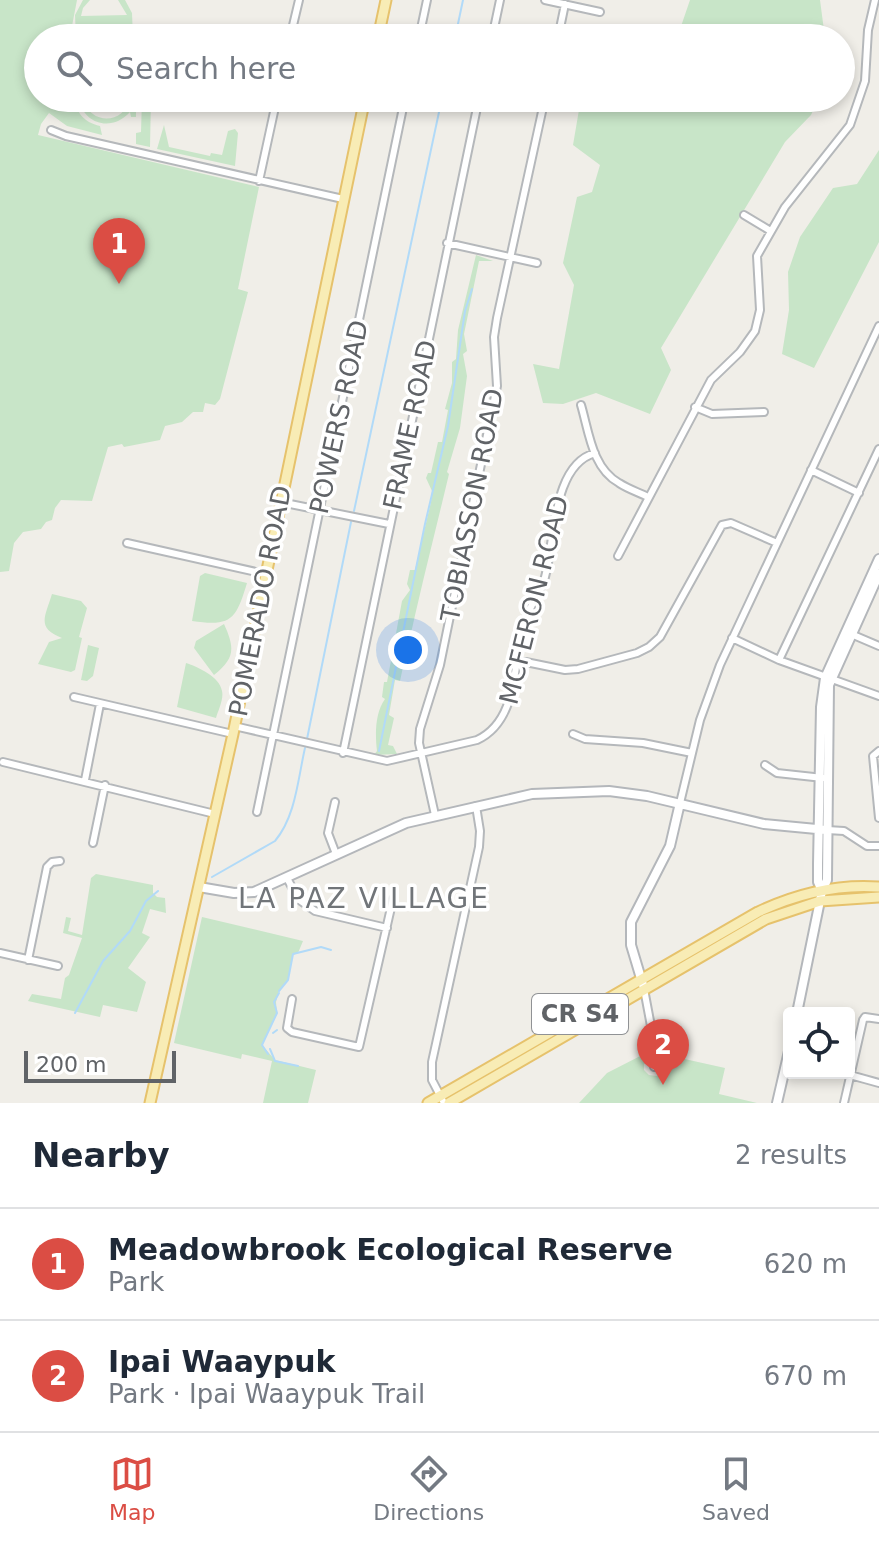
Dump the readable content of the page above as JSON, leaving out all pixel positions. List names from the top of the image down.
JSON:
{
  "streets": {
    "main road": ["POMERADO ROAD", "CR S4"],
    "street": [
      "POWERS ROAD",
      "FRAME ROAD",
      "TOBIASSON ROAD",
      "MCFERON ROAD"
    ]
  },
  "crossings": [
    ["POWERS ROAD", "MCFERON ROAD"],
    ["FRAME ROAD", "MCFERON ROAD"],
    ["TOBIASSON ROAD", "MCFERON ROAD"],
    ["MCFERON ROAD", "POMERADO ROAD"]
  ],
  "districts": ["LA PAZ VILLAGE"],
  "scale_bar": "200 m",
  "page": {
    "search": "Search here",
    "pins": ["1", "2"],
    "scale": "200 m",
    "heading": ["Nearby", "2 results"],
    "list": [
      {
        "mark": "1",
        "name": "Meadowbrook Ecological Reserve",
        "note": "Park",
        "value": "620 m"
      },
      {
        "mark": "2",
        "name": "Ipai Waaypuk",
        "note": "Park · Ipai Waaypuk Trail",
        "value": "670 m"
      }
    ],
    "nav": ["Map", "Directions", "Saved"]
  }
}
